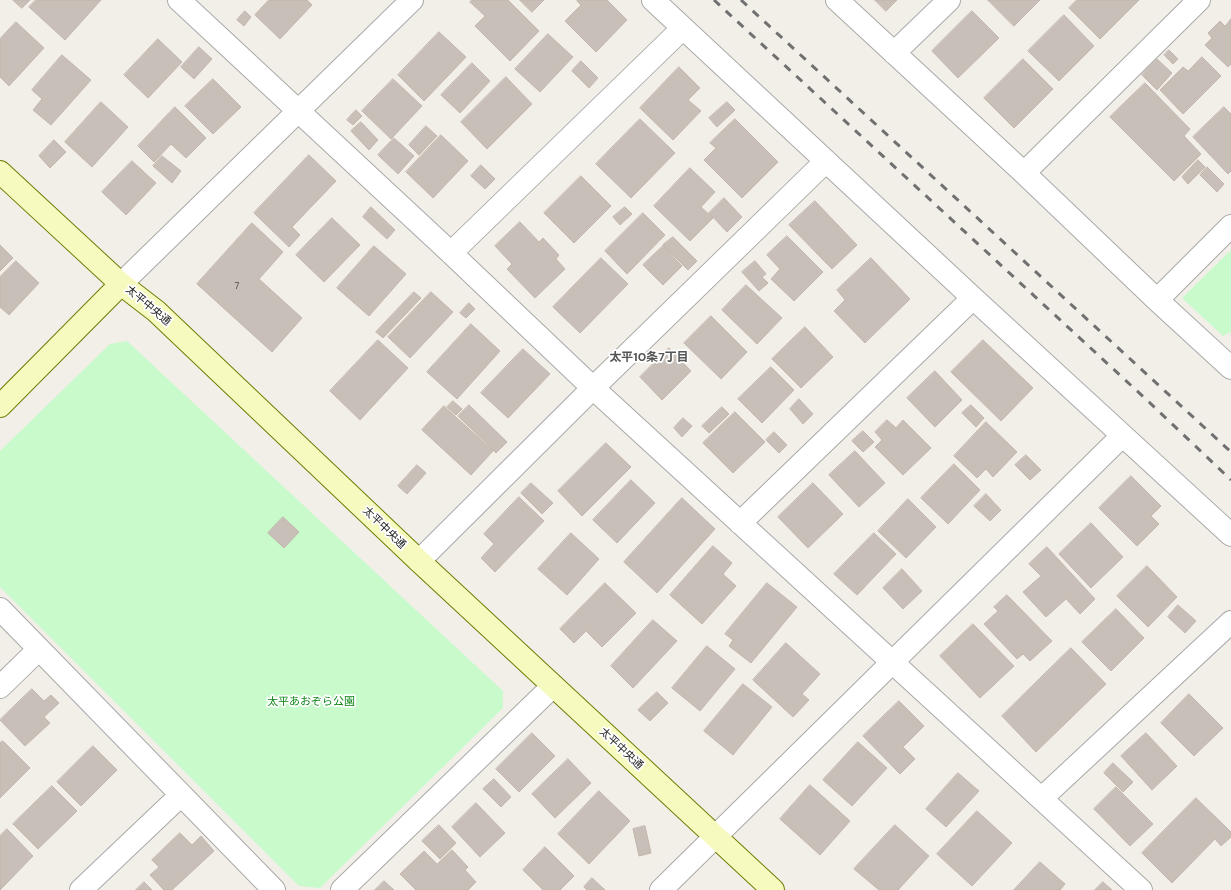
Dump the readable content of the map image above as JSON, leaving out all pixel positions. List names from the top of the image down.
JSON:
{
  "streets": {
    "street": ["太平中央通"]
  },
  "districts": ["太平10条7丁目"],
  "parks": ["太平あおぞら公園"],
  "house_numbers": ["7"]
}
